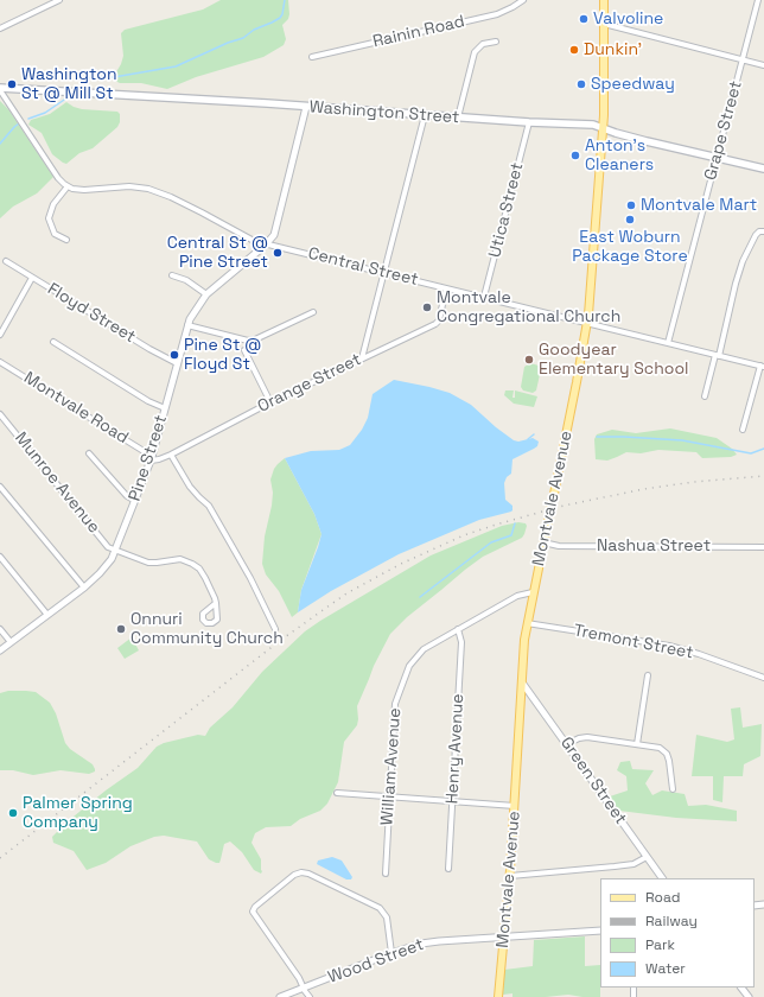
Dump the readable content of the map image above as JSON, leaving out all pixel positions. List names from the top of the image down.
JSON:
{
  "streets": {
    "main road": ["Washington Street", "Montvale Avenue"],
    "street": [
      "Rainin Road",
      "Grape Street",
      "Utica Street",
      "Central Street",
      "Floyd Street",
      "Orange Street",
      "Montvale Road",
      "Pine Street",
      "Munroe Avenue",
      "Nashua Street",
      "Tremont Street",
      "Henry Avenue",
      "William Avenue",
      "Green Street",
      "Wood Street"
    ]
  },
  "crossings": [
    ["Washington Street", "Grape Street"],
    ["Washington Street", "Utica Street"],
    ["Washington Street", "Montvale Avenue"],
    ["Grape Street", "Central Street"],
    ["Utica Street", "Central Street"],
    ["Central Street", "Orange Street"],
    ["Central Street", "Pine Street"],
    ["Central Street", "Montvale Avenue"],
    ["Floyd Street", "Pine Street"],
    ["Orange Street", "Montvale Road"],
    ["Orange Street", "Pine Street"],
    ["Montvale Road", "Pine Street"],
    ["Pine Street", "Munroe Avenue"],
    ["Montvale Avenue", "Nashua Street"],
    ["Montvale Avenue", "Tremont Street"],
    ["Montvale Avenue", "William Avenue"],
    ["Montvale Avenue", "Green Street"],
    ["Montvale Avenue", "Wood Street"],
    ["Henry Avenue", "William Avenue"]
  ],
  "places": [
    "Valvoline",
    "Dunkin'",
    "Washington St @ Mill St",
    "Speedway",
    "Anton's Cleaners",
    "Montvale Mart",
    "East Woburn Package Store",
    "Central St @ Pine Street",
    "Montvale Congregational Church",
    "Pine St @ Floyd St",
    "Goodyear Elementary School",
    "Onnuri Community Church",
    "Palmer Spring Company"
  ],
  "legend": [
    "Road",
    "Railway",
    "Park",
    "Water"
  ]
}
